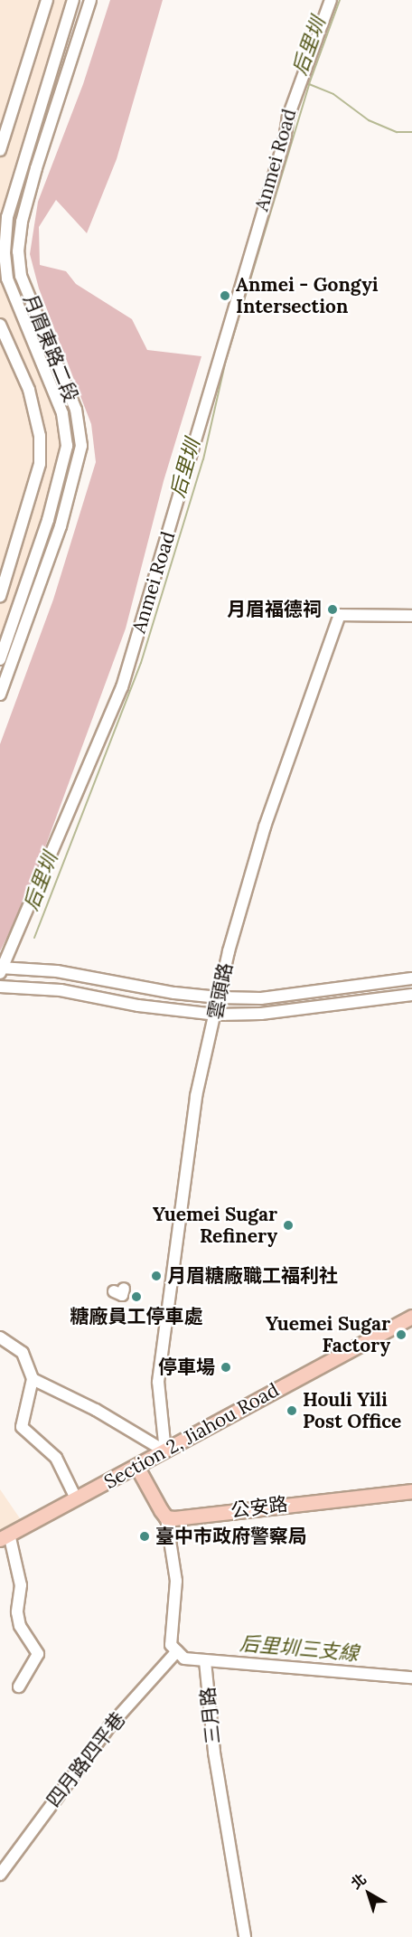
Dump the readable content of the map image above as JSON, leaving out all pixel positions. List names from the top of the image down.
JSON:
{
  "streets": {
    "main road": ["Section 2, Jiahou Road", "公安路"],
    "street": [
      "Anmei Road",
      "月眉東路二段",
      "雲頭路",
      "三月路",
      "四月路四平巷"
    ]
  },
  "crossings": [
    ["雲頭路", "Section 2, Jiahou Road"],
    ["三月路", "四月路四平巷"]
  ],
  "water": ["后里圳", "后里圳三支線"],
  "places": [
    "Anmei - Gongyi Intersection",
    "月眉福德祠",
    "Yuemei Sugar Refinery",
    "月眉糖廠職工福利社",
    "糖廠員工停車處",
    "Yuemei Sugar Factory",
    "停車場",
    "Houli Yili Post Office",
    "臺中市政府警察局"
  ],
  "north": "top left"
}
